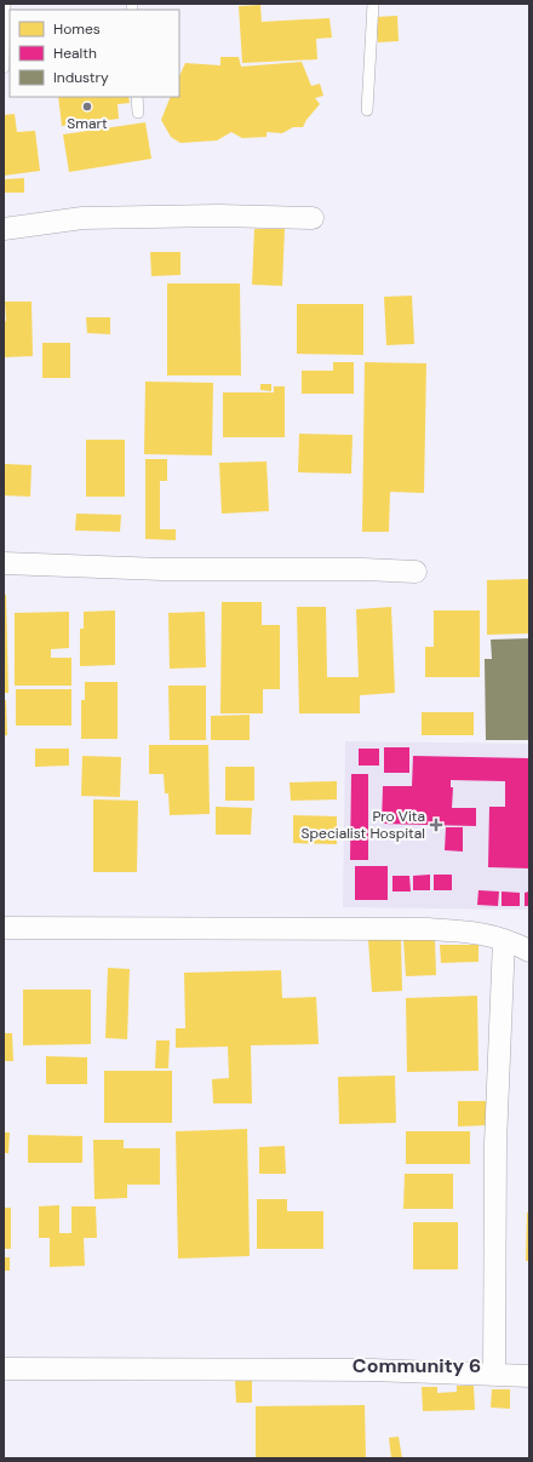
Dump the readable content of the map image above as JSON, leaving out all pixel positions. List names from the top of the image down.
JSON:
{
  "districts": ["Community 6"],
  "places": {
    "other": ["Smart"],
    "health": ["Pro Vita Specialist Hospital"]
  },
  "legend": ["Homes", "Health", "Industry"]
}
